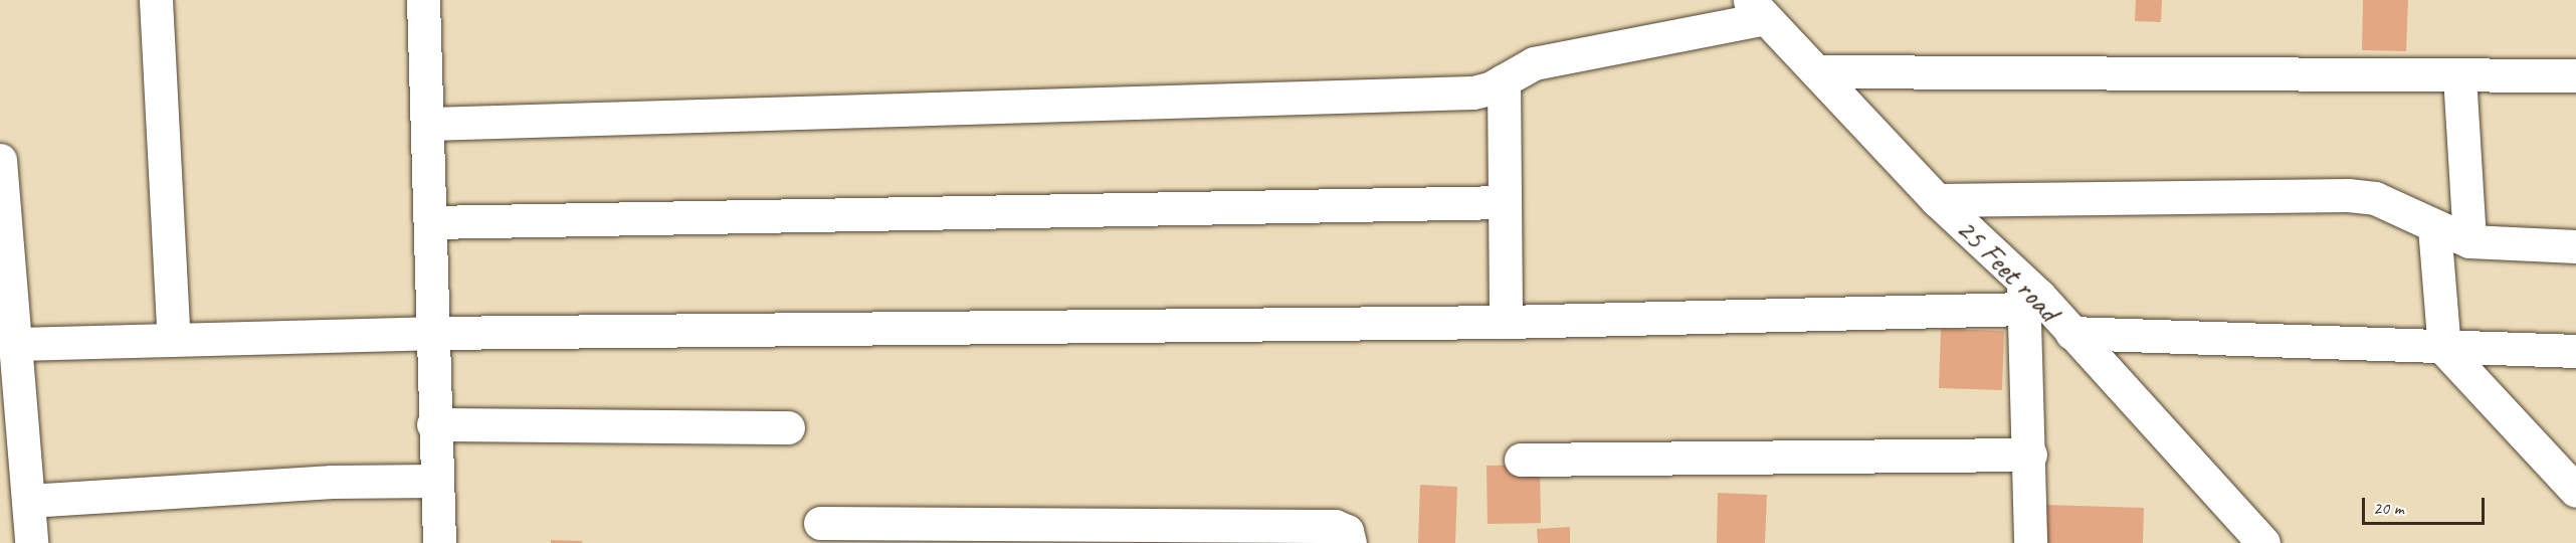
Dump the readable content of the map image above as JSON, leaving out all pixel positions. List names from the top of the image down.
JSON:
{
  "streets": {
    "street": ["25 Feet road"]
  },
  "scale_bar": "20 m"
}
